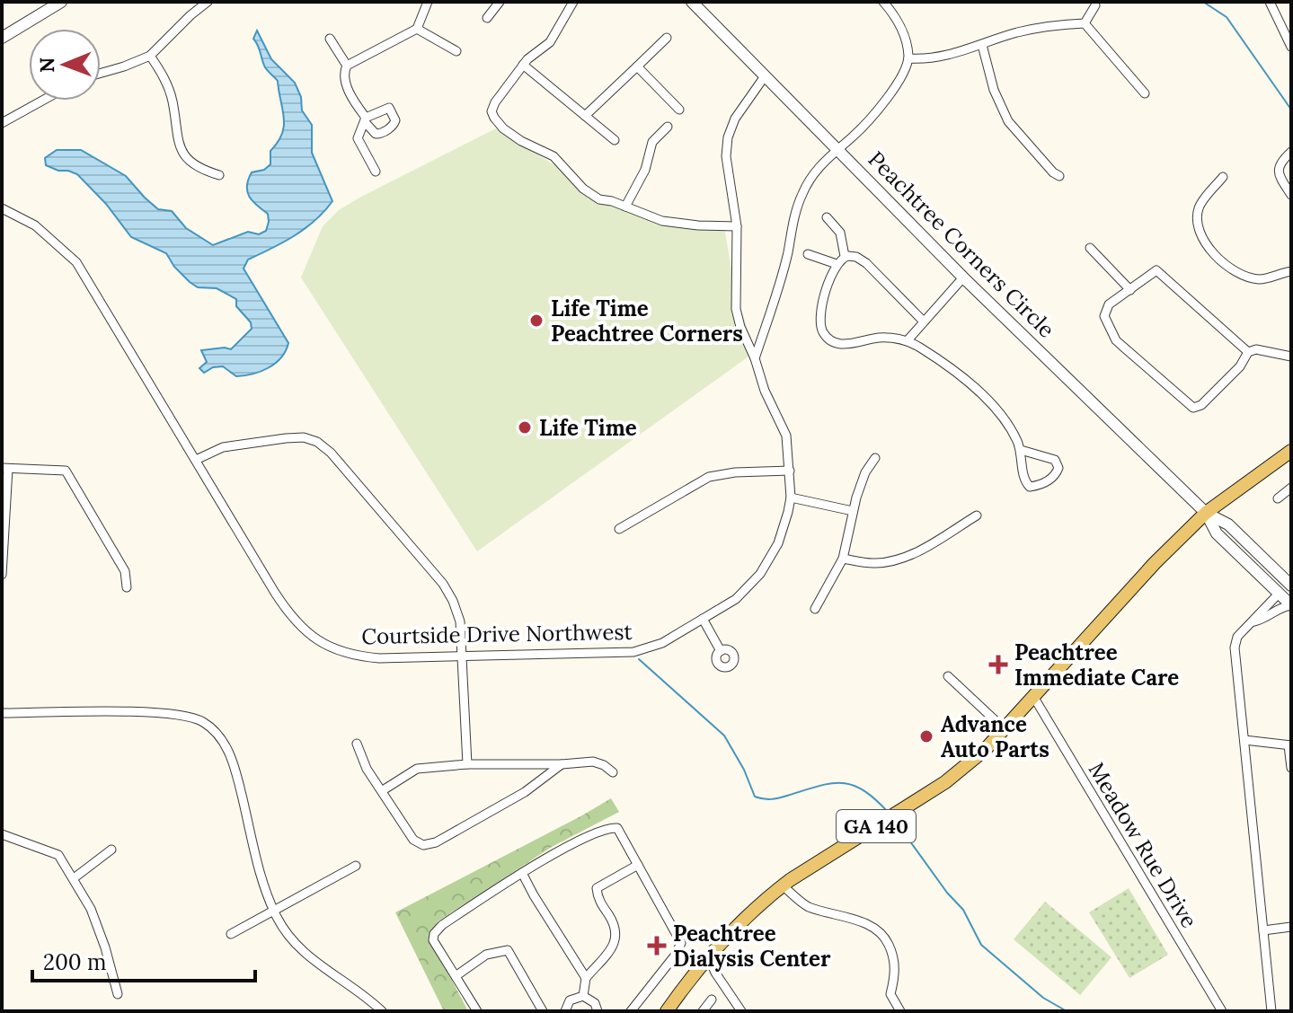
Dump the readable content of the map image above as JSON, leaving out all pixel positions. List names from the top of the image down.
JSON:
{
  "streets": {
    "main road": ["GA 140"],
    "street": ["Peachtree Corners Circle", "Courtside Drive Northwest", "Meadow Rue Drive"]
  },
  "crossings": [
    ["Peachtree Corners Circle", "Courtside Drive Northwest"],
    ["Peachtree Corners Circle", "GA 140"],
    ["GA 140", "Meadow Rue Drive"]
  ],
  "places": {
    "other": ["Life Time Peachtree Corners", "Life Time", "Advance Auto Parts"],
    "health": ["Peachtree Immediate Care", "Peachtree Dialysis Center"]
  },
  "scale_bar": "200 m",
  "north": "left"
}
